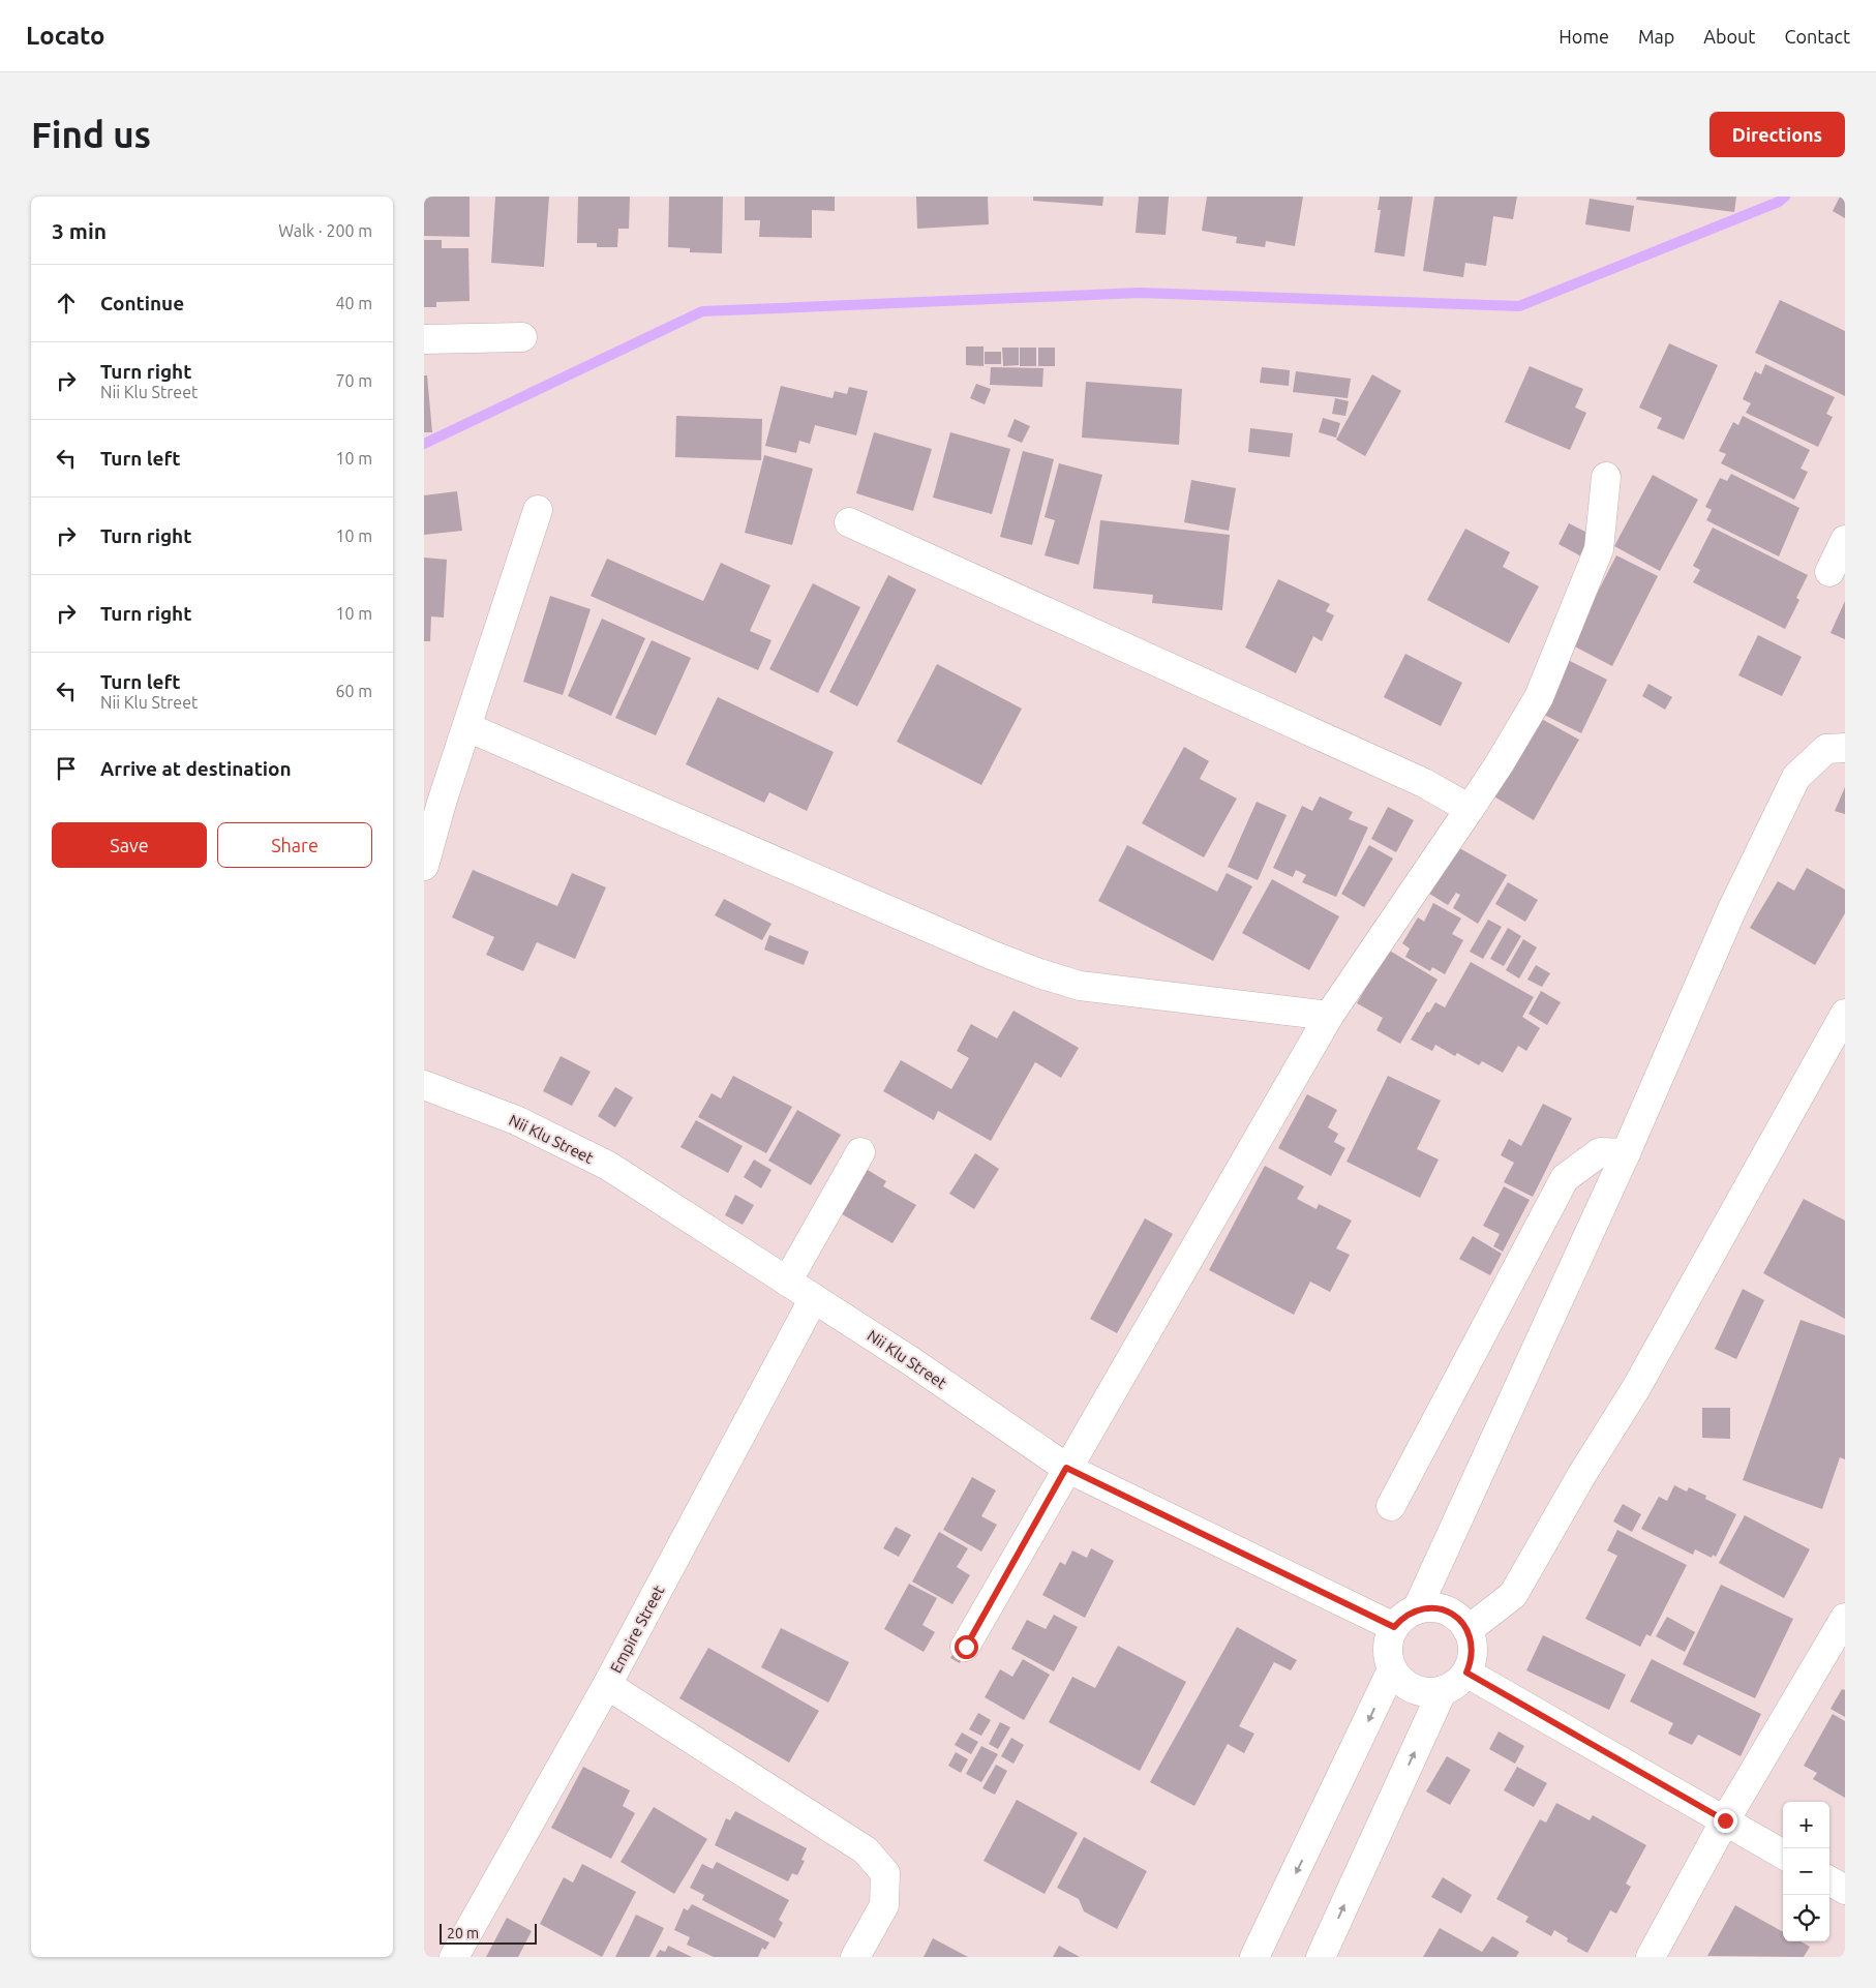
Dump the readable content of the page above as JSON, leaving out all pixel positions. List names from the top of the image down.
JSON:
{
  "streets": {
    "street": ["Nii Klu Street", "Empire Street"]
  },
  "crossings": [
    ["Nii Klu Street", "Empire Street"]
  ],
  "scale_bar": "20 m",
  "page": {
    "header": "Locato",
    "nav": [
      "Home",
      "Map",
      "About",
      "Contact"
    ],
    "buttons": [
      "Directions",
      ["Save", "Share"]
    ],
    "title": "Find us",
    "heading": ["3 min", "Walk · 200 m"],
    "list": [
      ["Continue", "40 m"],
      ["Turn right", "Nii Klu Street", "70 m"],
      ["Turn left", "10 m"],
      ["Turn right", "10 m"],
      ["Turn right", "10 m"],
      ["Turn left", "Nii Klu Street", "60 m"],
      "Arrive at destination"
    ],
    "map_buttons": ["+", "−"],
    "scale": "20 m"
  }
}
